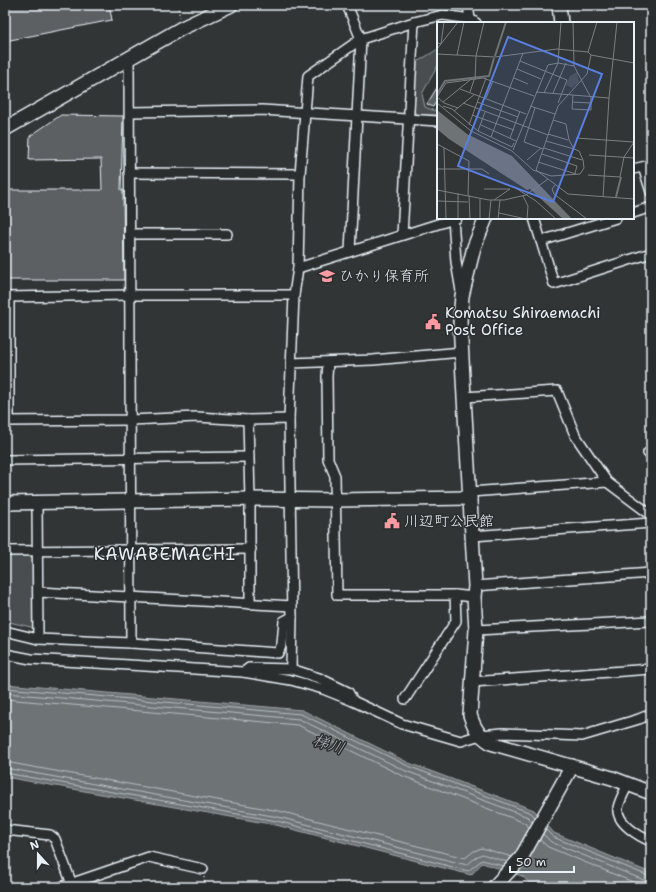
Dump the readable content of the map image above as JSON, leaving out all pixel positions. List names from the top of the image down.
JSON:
{
  "districts": ["KAWABEMACHI"],
  "water": ["梯川"],
  "places": {
    "school or university": ["ひかり保育所"],
    "public building": ["Komatsu Shiraemachi Post Office", "川辺町公民館"]
  },
  "scale_bar": "50 m",
  "north": "top"
}
